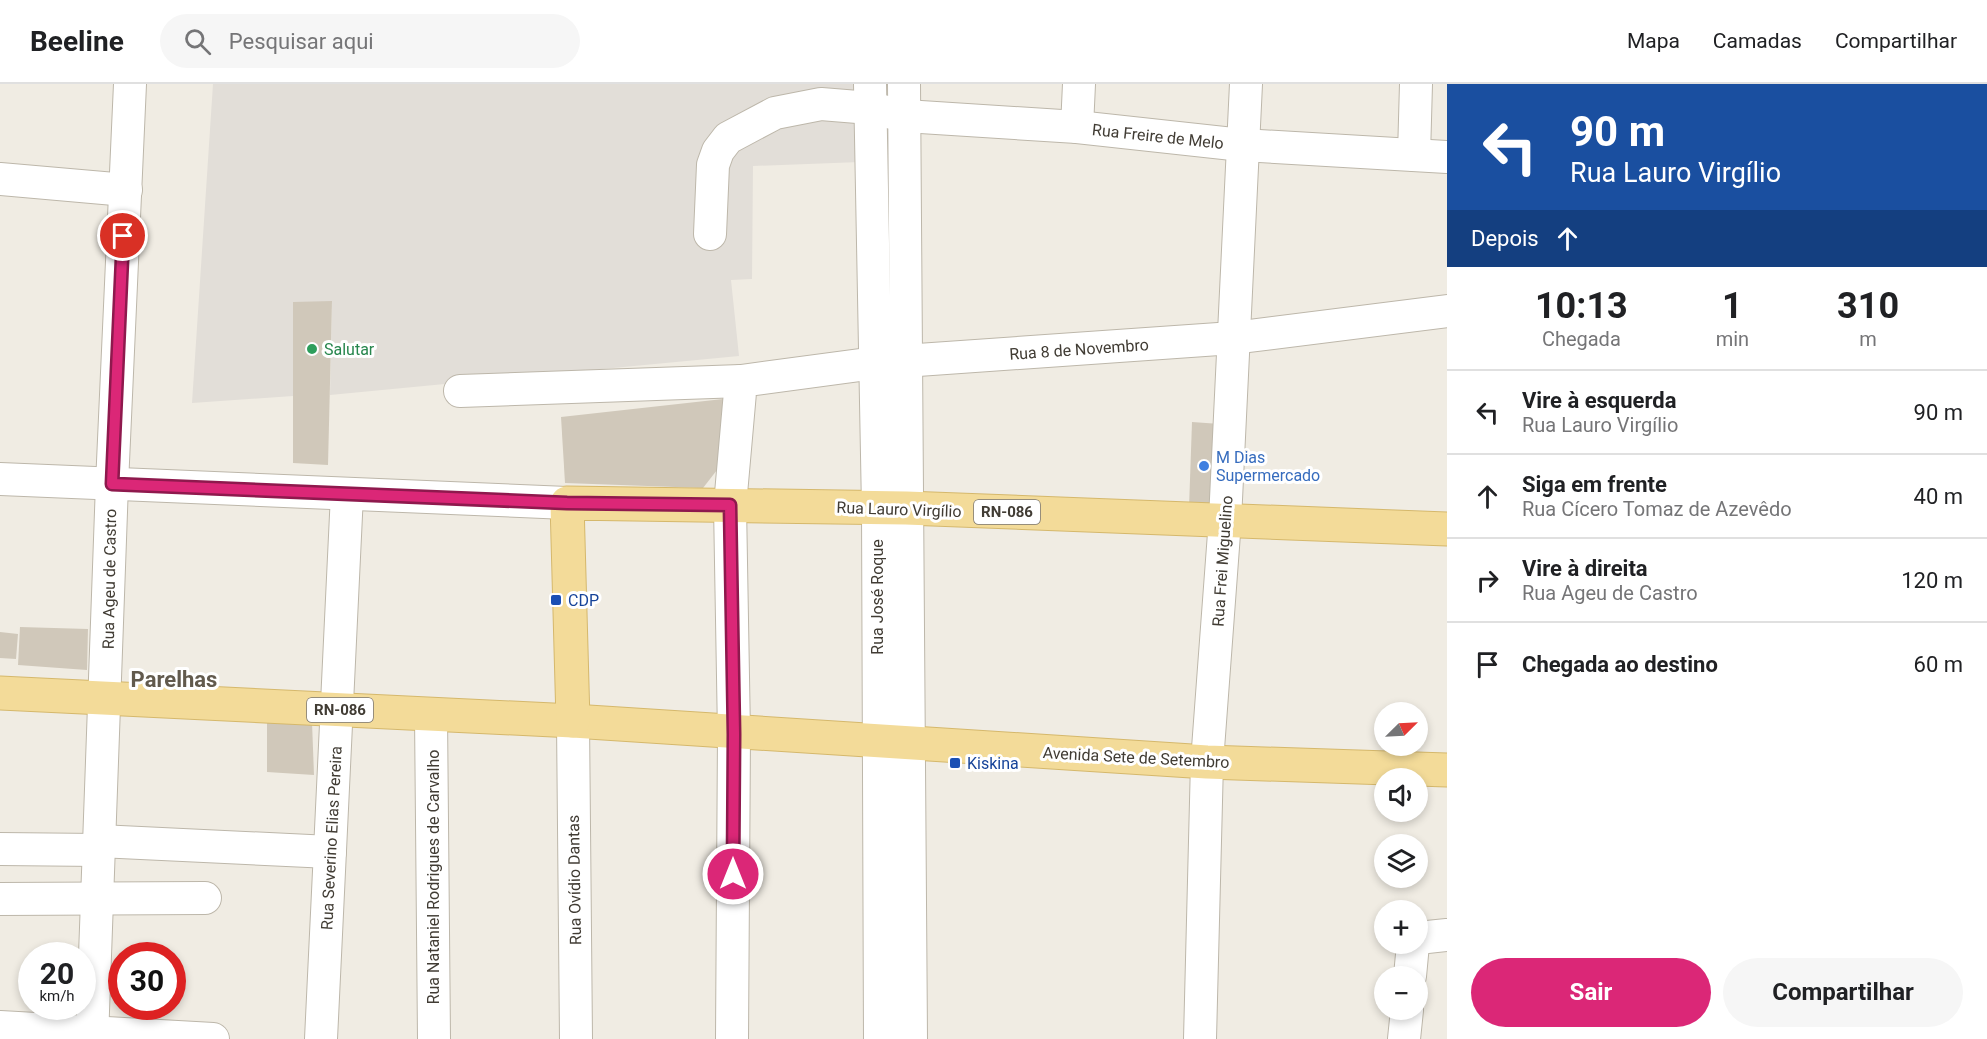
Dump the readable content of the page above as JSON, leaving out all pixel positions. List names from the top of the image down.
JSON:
{
  "streets": {
    "main road": ["Rua Lauro Virgílio", "RN-086", "Avenida Sete de Setembro"],
    "street": [
      "Rua Freire de Melo",
      "Rua 8 de Novembro",
      "Rua Frei Miguelino",
      "Rua Ageu de Castro",
      "Rua José Roque",
      "Rua Severino Elias Pereira",
      "Rua Nataniel Rodrigues de Carvalho",
      "Rua Ovídio Dantas"
    ]
  },
  "crossings": [
    ["Rua Freire de Melo", "Rua Frei Miguelino"],
    ["Rua Freire de Melo", "Rua José Roque"],
    ["Rua 8 de Novembro", "Rua Frei Miguelino"],
    ["Rua 8 de Novembro", "Rua José Roque"],
    ["Rua Lauro Virgílio", "Rua Frei Miguelino"],
    ["Rua Lauro Virgílio", "Rua José Roque"],
    ["RN-086", "Rua Ageu de Castro"],
    ["RN-086", "Avenida Sete de Setembro"],
    ["RN-086", "Rua Severino Elias Pereira"],
    ["RN-086", "Rua Nataniel Rodrigues de Carvalho"],
    ["RN-086", "Rua Ovídio Dantas"],
    ["Rua Frei Miguelino", "Avenida Sete de Setembro"],
    ["Rua José Roque", "Avenida Sete de Setembro"],
    ["Avenida Sete de Setembro", "Rua Ovídio Dantas"]
  ],
  "districts": ["Parelhas"],
  "places": {
    "other": ["Salutar", "M Dias Supermercado"],
    "transit": ["CDP", "Kiskina"]
  },
  "north": "top right",
  "page": {
    "header": "Beeline",
    "search": "Pesquisar aqui",
    "nav": ["Mapa", "Camadas", "Compartilhar"],
    "turn": ["90 m", "Rua Lauro Virgílio"],
    "then": "Depois",
    "eta": [
      "10:13",
      "Chegada",
      "1",
      "min",
      "310",
      "m"
    ],
    "list": [
      {
        "name": "Vire à esquerda",
        "note": "Rua Lauro Virgílio",
        "value": "90 m"
      },
      {
        "name": "Siga em frente",
        "note": "Rua Cícero Tomaz de Azevêdo",
        "value": "40 m"
      },
      {
        "name": "Vire à direita",
        "note": "Rua Ageu de Castro",
        "value": "120 m"
      },
      {
        "name": "Chegada ao destino",
        "value": "60 m"
      }
    ],
    "map_buttons": ["+", "−"],
    "speed": "20 km/h",
    "limit": "30",
    "buttons": ["Sair", "Compartilhar"]
  }
}
